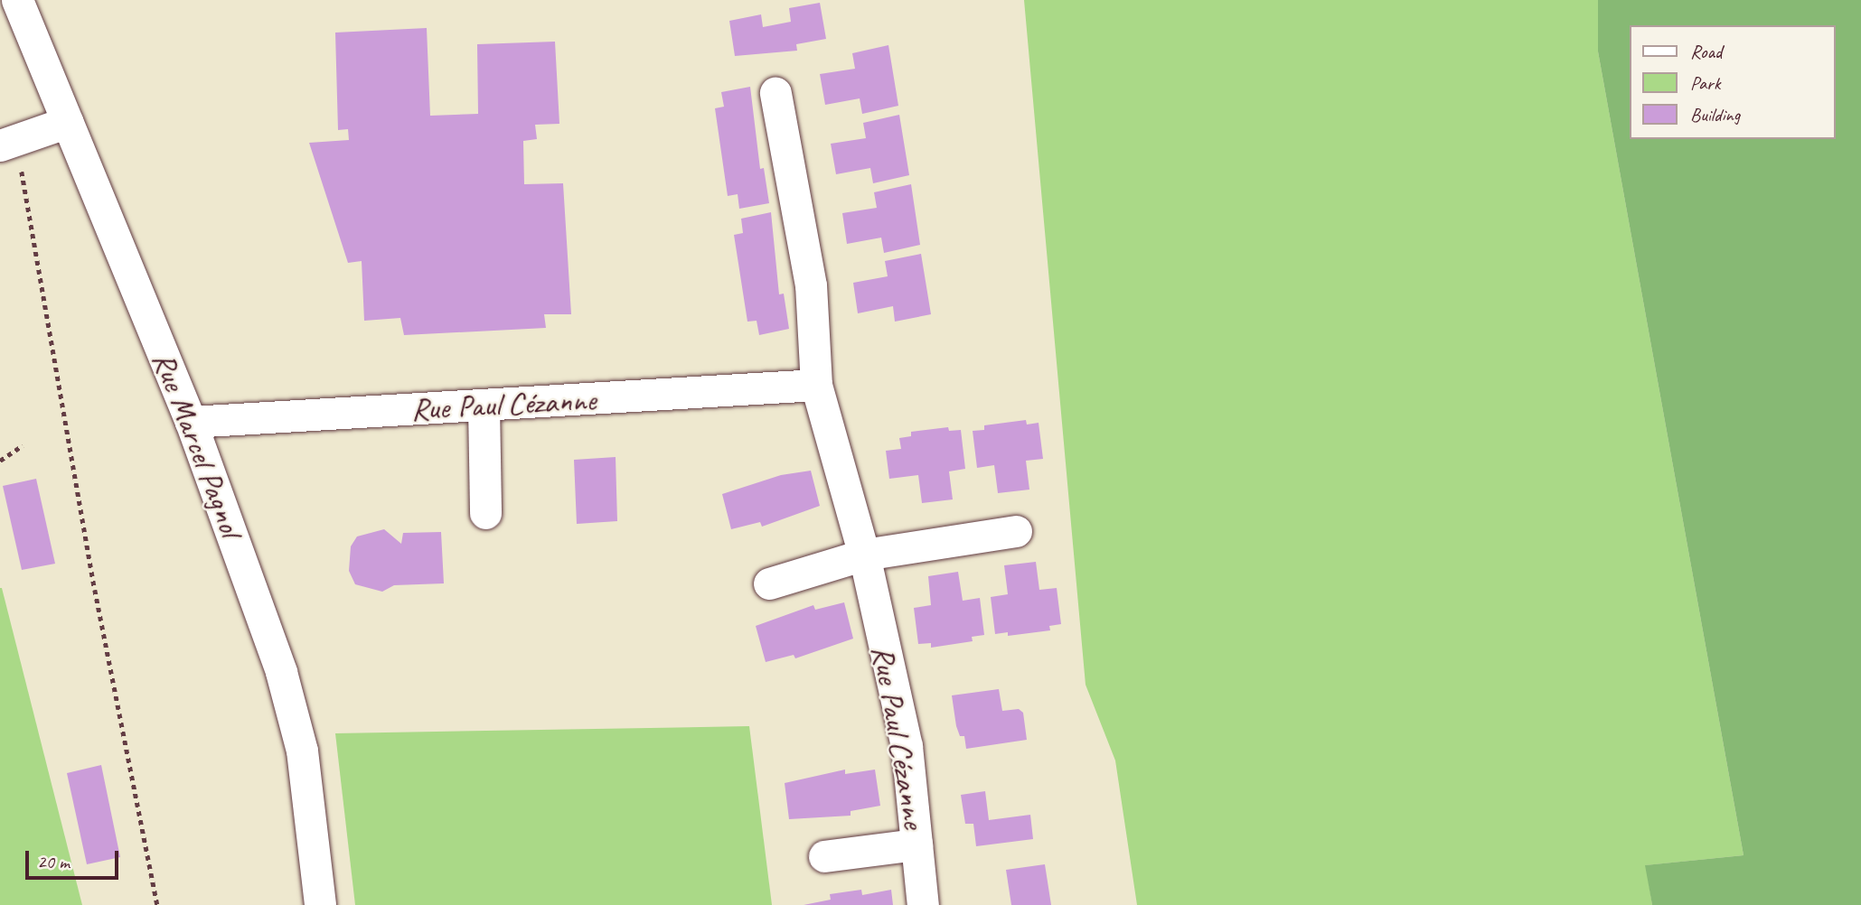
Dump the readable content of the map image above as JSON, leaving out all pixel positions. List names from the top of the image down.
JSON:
{
  "streets": {
    "street": ["Rue Paul Cézanne", "Rue Marcel Pagnol"]
  },
  "crossings": [
    ["Rue Paul Cézanne", "Rue Marcel Pagnol"]
  ],
  "legend": ["Road", "Park", "Building"],
  "scale_bar": "20 m"
}
